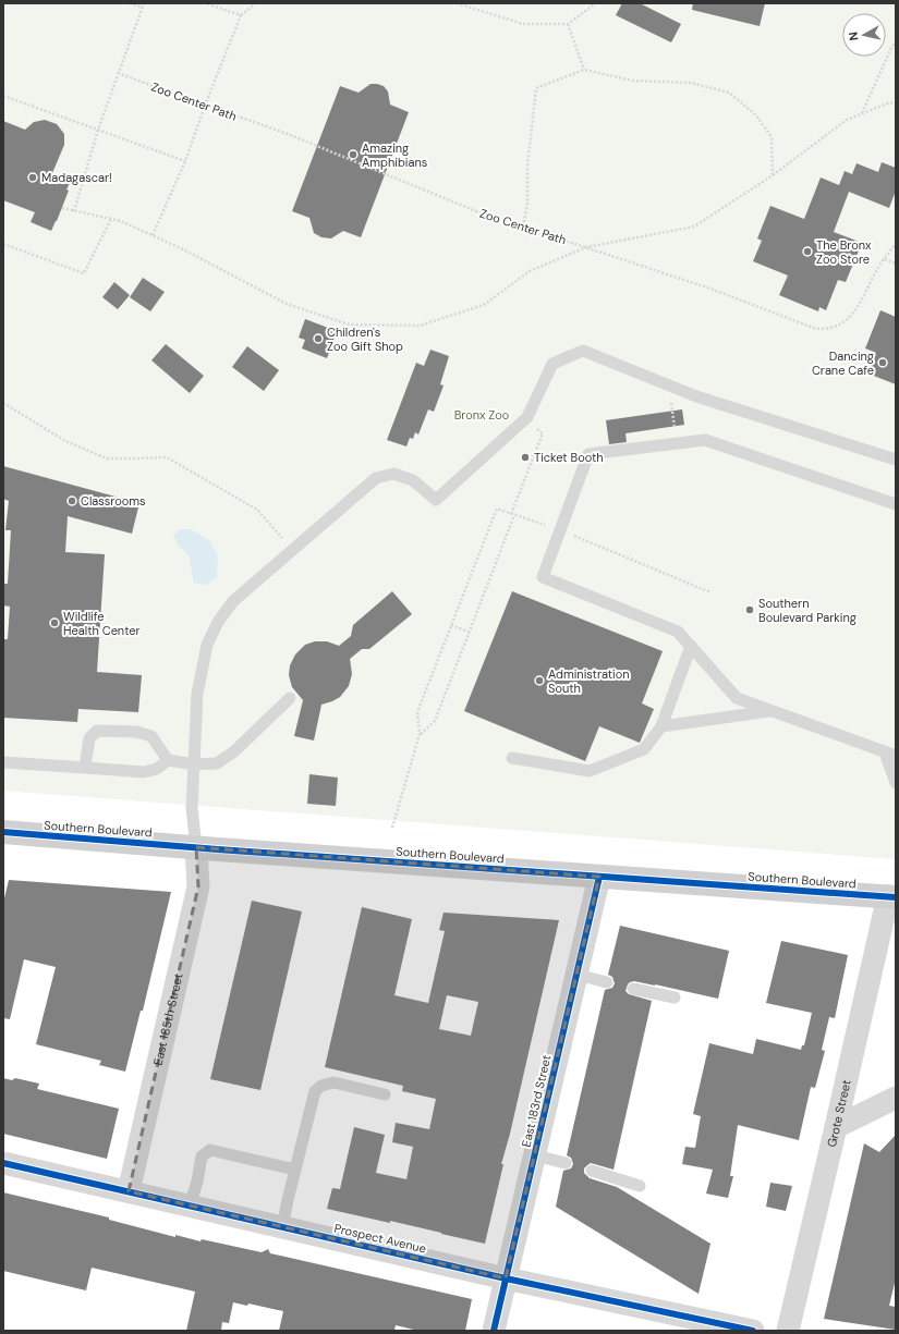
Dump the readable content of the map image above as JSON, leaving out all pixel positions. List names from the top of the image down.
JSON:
{
  "streets": {
    "main road": ["Southern Boulevard"],
    "street": [
      "East 185th Street",
      "East 183rd Street",
      "Grote Street",
      "Prospect Avenue"
    ],
    "path": ["Zoo Center Path"]
  },
  "crossings": [
    ["Southern Boulevard", "East 185th Street"],
    ["Southern Boulevard", "East 183rd Street"],
    ["Southern Boulevard", "Grote Street"],
    ["East 185th Street", "Prospect Avenue"],
    ["East 183rd Street", "Prospect Avenue"]
  ],
  "parks": ["Bronx Zoo"],
  "places": [
    "Amazing Amphibians",
    "Madagascar!",
    "The Bronx Zoo Store",
    "Children's Zoo Gift Shop",
    "Dancing Crane Cafe",
    "Ticket Booth",
    "Classrooms",
    "Southern Boulevard Parking",
    "Wildlife Health Center",
    "Administration South"
  ],
  "north": "left"
}
